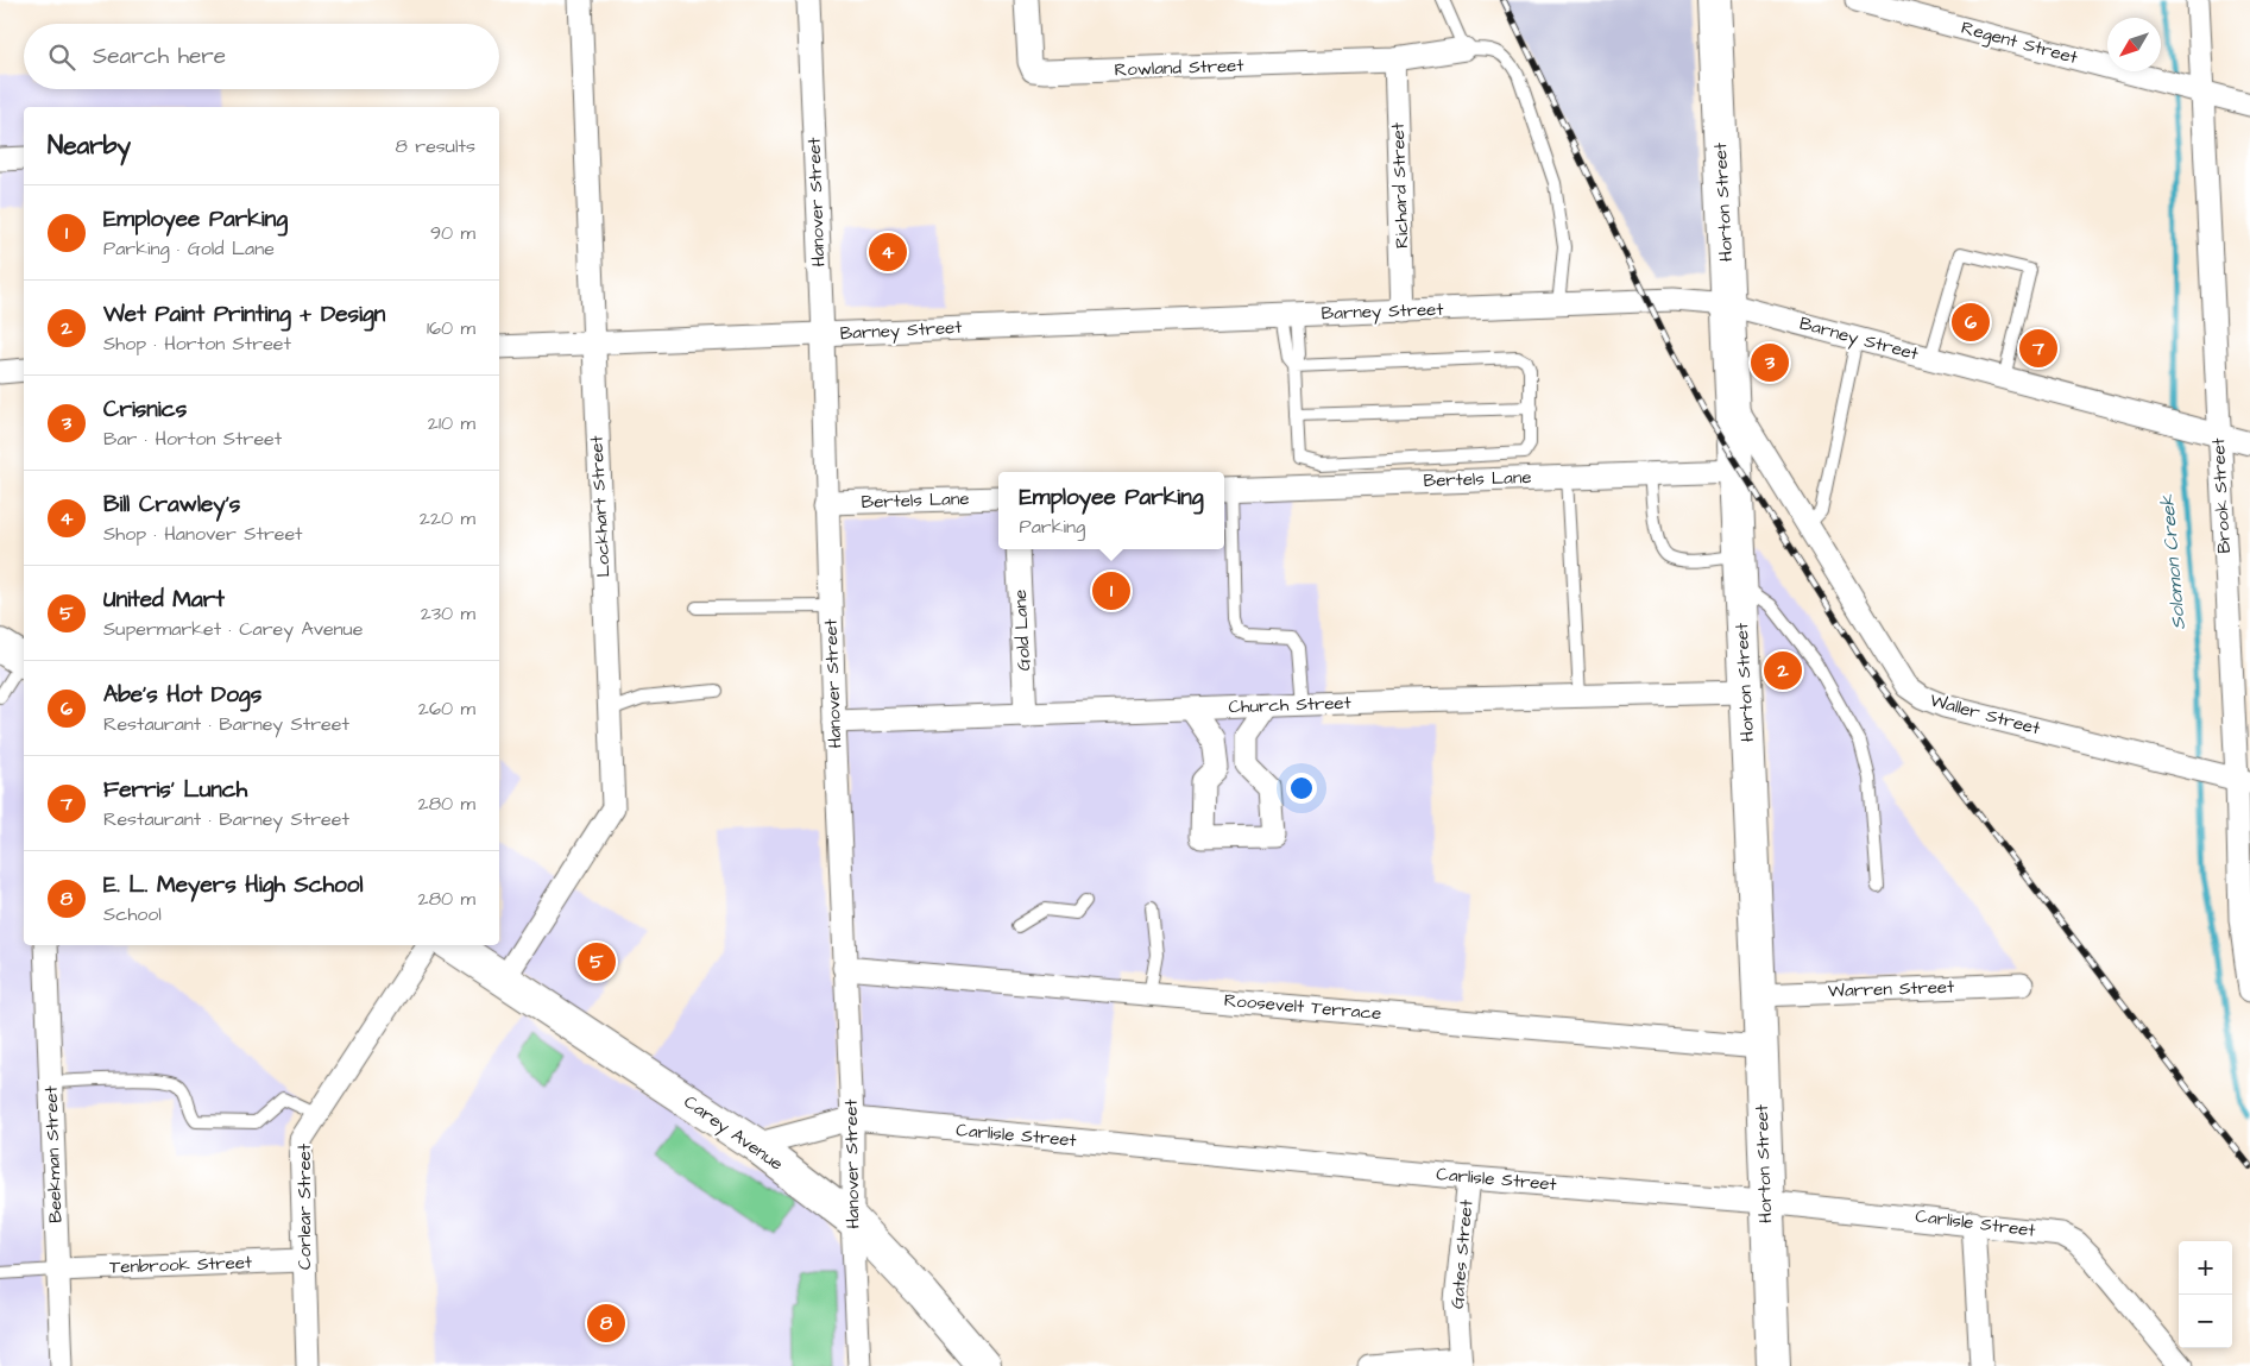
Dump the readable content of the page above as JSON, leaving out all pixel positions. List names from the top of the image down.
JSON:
{
  "streets": {
    "main road": ["Horton Street", "Carey Avenue"],
    "street": [
      "Regent Street",
      "Rowland Street",
      "Richard Street",
      "Hanover Street",
      "Barney Street",
      "Bertels Lane",
      "Brook Street",
      "Lockhart Street",
      "Gold Lane",
      "Church Street",
      "Waller Street",
      "Warren Street",
      "Roosevelt Terrace",
      "Carlisle Street",
      "Beekman Street",
      "Corlear Street",
      "Gates Street",
      "Tenbrook Street"
    ]
  },
  "crossings": [
    ["Regent Street", "Brook Street"],
    ["Rowland Street", "Richard Street"],
    ["Richard Street", "Barney Street"],
    ["Hanover Street", "Barney Street"],
    ["Hanover Street", "Bertels Lane"],
    ["Hanover Street", "Church Street"],
    ["Hanover Street", "Roosevelt Terrace"],
    ["Hanover Street", "Carey Avenue"],
    ["Hanover Street", "Carlisle Street"],
    ["Horton Street", "Barney Street"],
    ["Horton Street", "Bertels Lane"],
    ["Horton Street", "Church Street"],
    ["Horton Street", "Waller Street"],
    ["Horton Street", "Warren Street"],
    ["Horton Street", "Roosevelt Terrace"],
    ["Horton Street", "Carlisle Street"],
    ["Barney Street", "Brook Street"],
    ["Barney Street", "Lockhart Street"],
    ["Brook Street", "Waller Street"],
    ["Lockhart Street", "Carey Avenue"],
    ["Gold Lane", "Church Street"],
    ["Carey Avenue", "Carlisle Street"],
    ["Carlisle Street", "Gates Street"],
    ["Beekman Street", "Tenbrook Street"],
    ["Corlear Street", "Tenbrook Street"]
  ],
  "water": ["Solomon Creek"],
  "north": "bottom left",
  "page": {
    "search": "Search here",
    "heading": ["Nearby", "8 results"],
    "list": [
      {
        "mark": "1",
        "name": "Employee Parking",
        "note": "Parking · Gold Lane",
        "value": "90 m"
      },
      {
        "mark": "2",
        "name": "Wet Paint Printing + Design",
        "note": "Shop · Horton Street",
        "value": "160 m"
      },
      {
        "mark": "3",
        "name": "Crisnics",
        "note": "Bar · Horton Street",
        "value": "210 m"
      },
      {
        "mark": "4",
        "name": "Bill Crawley's",
        "note": "Shop · Hanover Street",
        "value": "220 m"
      },
      {
        "mark": "5",
        "name": "United Mart",
        "note": "Supermarket · Carey Avenue",
        "value": "230 m"
      },
      {
        "mark": "6",
        "name": "Abe's Hot Dogs",
        "note": "Restaurant · Barney Street",
        "value": "260 m"
      },
      {
        "mark": "7",
        "name": "Ferris' Lunch",
        "note": "Restaurant · Barney Street",
        "value": "280 m"
      },
      {
        "mark": "8",
        "name": "E. L. Meyers High School",
        "note": "School",
        "value": "280 m"
      }
    ],
    "pins": [
      "4",
      "6",
      "7",
      "3",
      "1",
      "2",
      "5",
      "8"
    ],
    "popup": ["Employee Parking", "Parking"],
    "map_buttons": ["+", "−"]
  }
}
